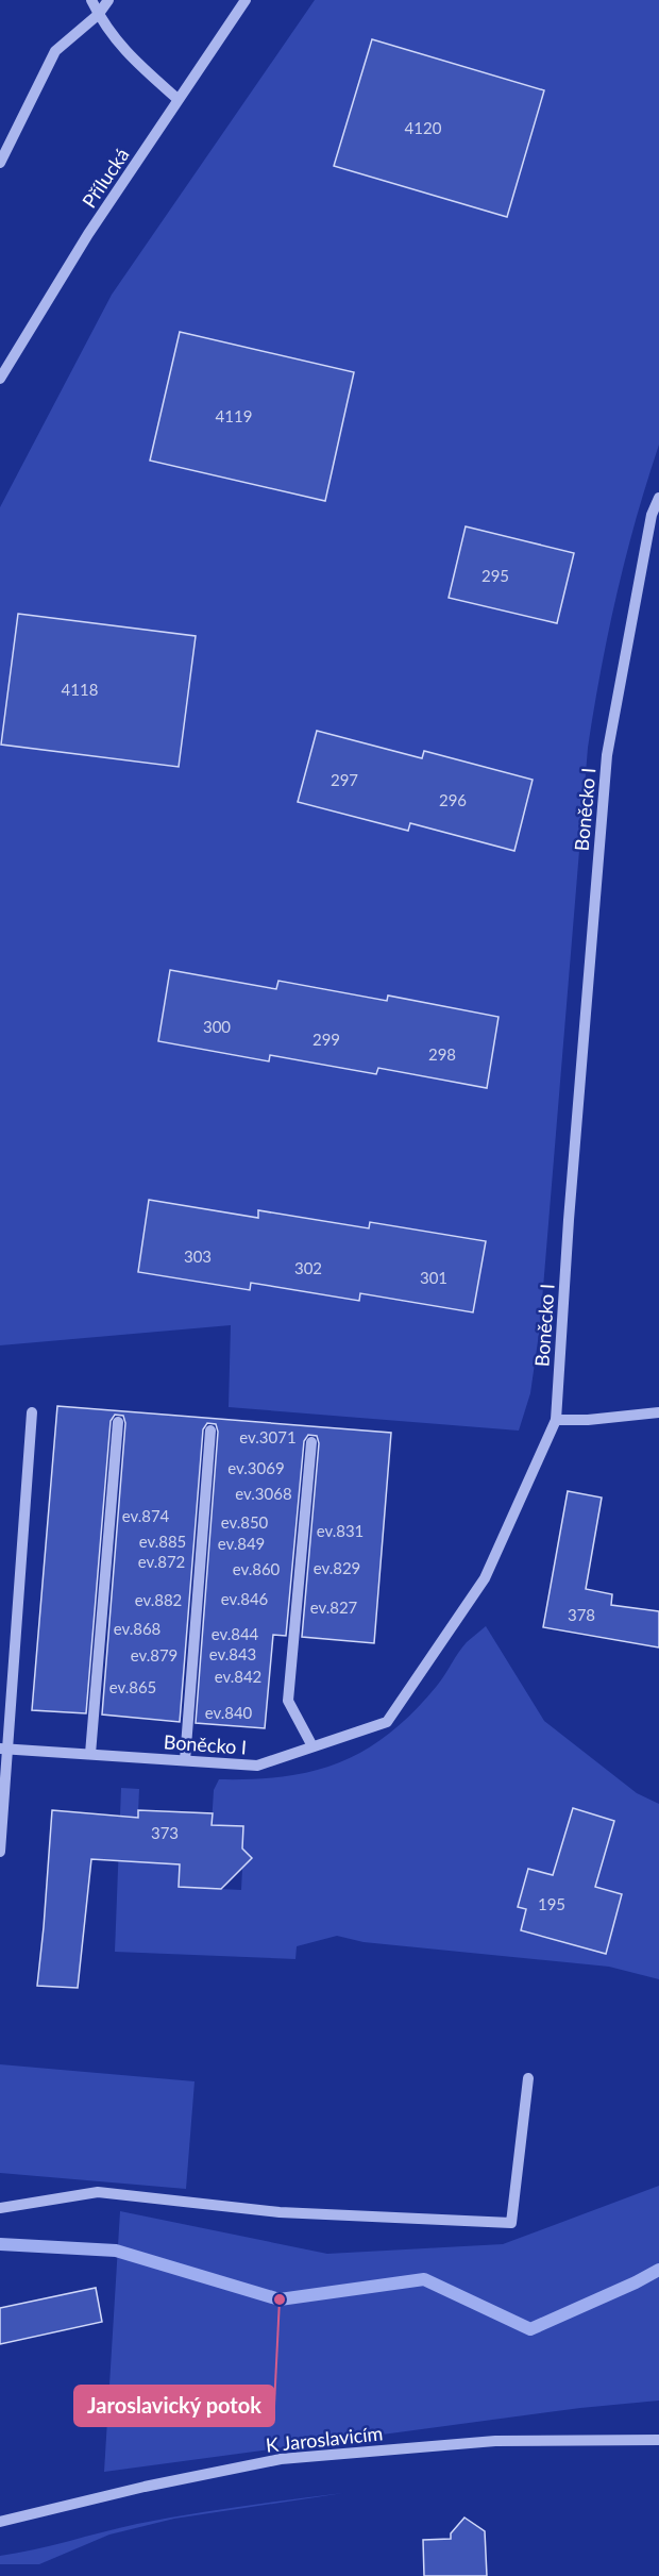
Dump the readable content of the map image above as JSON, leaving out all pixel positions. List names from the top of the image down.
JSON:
{
  "streets": {
    "street": ["Přílucká", "Boněcko I", "K Jaroslavicím"]
  },
  "places": ["Jaroslavický potok"],
  "house_numbers": [
    "4120",
    "4119",
    "295",
    "4118",
    "297",
    "296",
    "300",
    "299",
    "298",
    "303",
    "302",
    "301",
    "ev.3071",
    "ev.3069",
    "ev.3068",
    "ev.874",
    "ev.850",
    "ev.831",
    "ev.885",
    "ev.849",
    "ev.872",
    "ev.829",
    "ev.860",
    "ev.846",
    "ev.882",
    "ev.827",
    "378",
    "ev.868",
    "ev.844",
    "ev.843",
    "ev.879",
    "ev.842",
    "ev.865",
    "ev.840",
    "373",
    "195"
  ]
}
